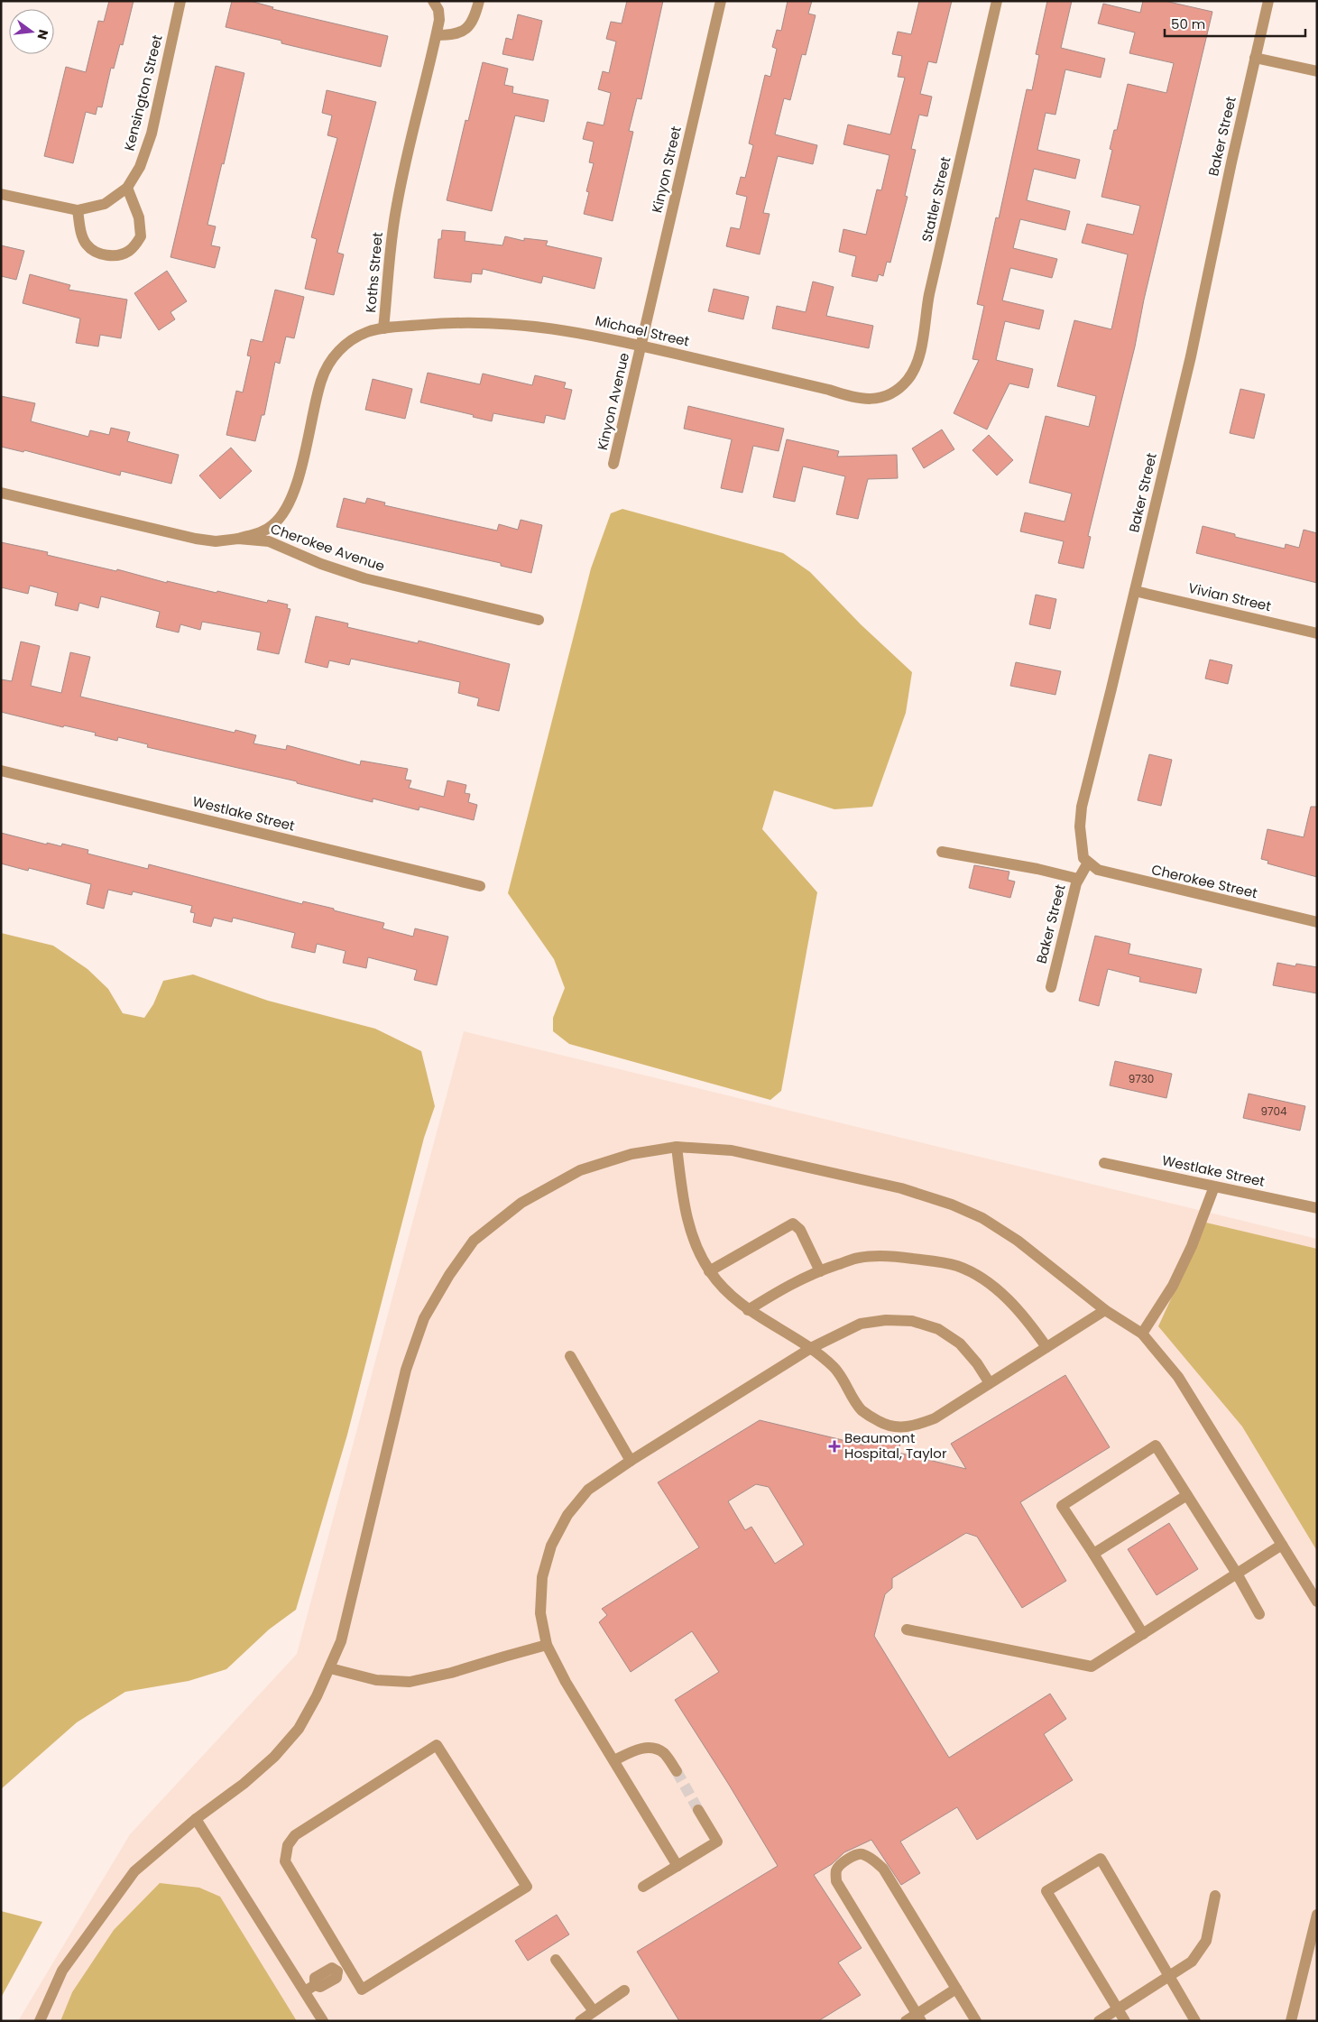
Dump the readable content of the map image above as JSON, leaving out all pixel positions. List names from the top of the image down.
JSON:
{
  "streets": {
    "street": [
      "Kensington Street",
      "Baker Street",
      "Kinyon Street",
      "Statler Street",
      "Koths Street",
      "Michael Street",
      "Kinyon Avenue",
      "Cherokee Avenue",
      "Vivian Street",
      "Westlake Street",
      "Cherokee Street"
    ]
  },
  "crossings": [
    ["Baker Street", "Vivian Street"],
    ["Baker Street", "Cherokee Street"],
    ["Kinyon Street", "Michael Street"],
    ["Kinyon Street", "Kinyon Avenue"],
    ["Statler Street", "Michael Street"],
    ["Koths Street", "Michael Street"],
    ["Koths Street", "Cherokee Avenue"],
    ["Michael Street", "Kinyon Avenue"]
  ],
  "places": {
    "health": ["Beaumont Hospital, Taylor"]
  },
  "house_numbers": ["9730", "9704"],
  "scale_bar": "50 m",
  "north": "right"
}
